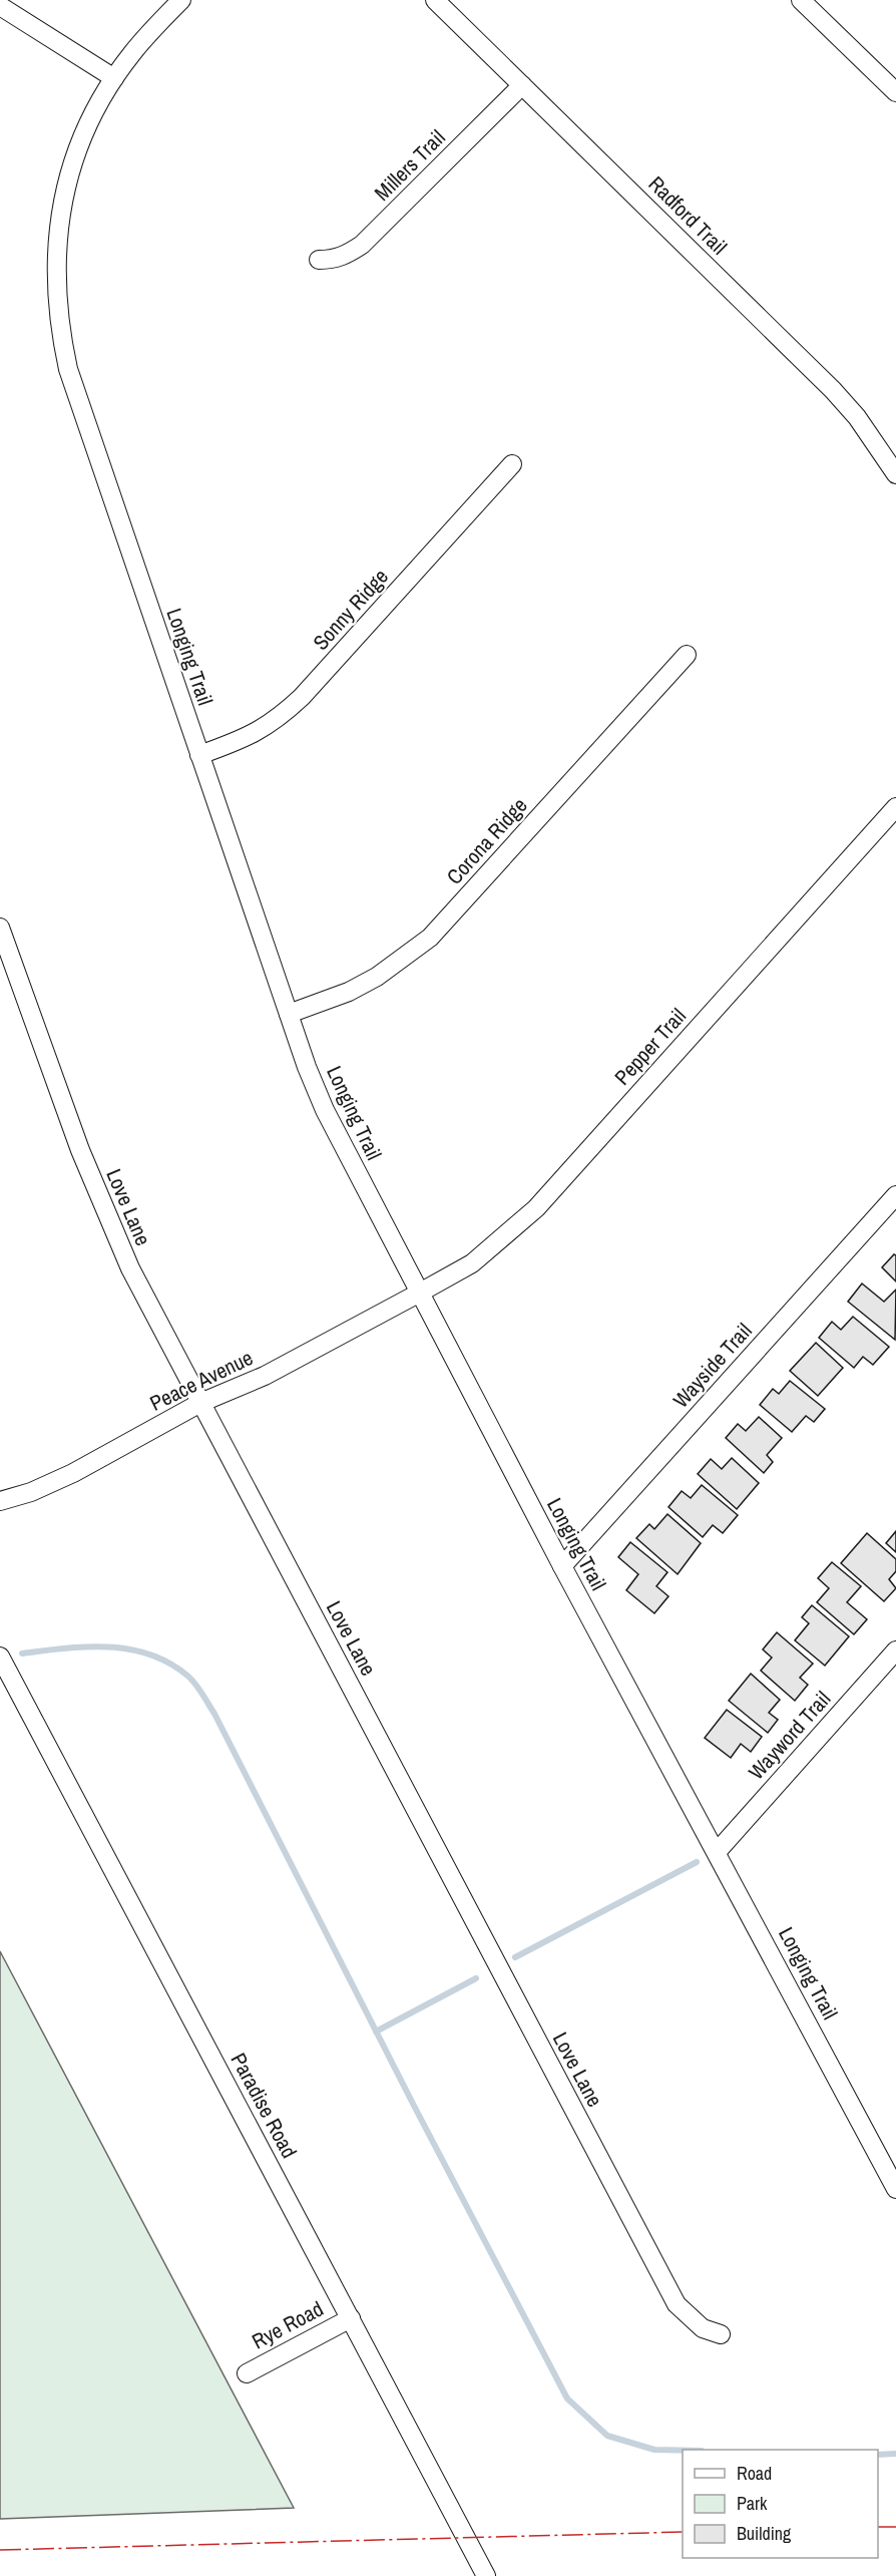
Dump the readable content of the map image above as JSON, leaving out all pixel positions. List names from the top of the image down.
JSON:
{
  "streets": {
    "street": [
      "Millers Trail",
      "Radford Trail",
      "Sonny Ridge",
      "Longing Trail",
      "Corona Ridge",
      "Pepper Trail",
      "Love Lane",
      "Wayside Trail",
      "Peace Avenue",
      "Wayword Trail",
      "Paradise Road",
      "Rye Road"
    ]
  },
  "crossings": [
    ["Millers Trail", "Radford Trail"],
    ["Sonny Ridge", "Longing Trail"],
    ["Longing Trail", "Corona Ridge"],
    ["Longing Trail", "Pepper Trail"],
    ["Longing Trail", "Wayside Trail"],
    ["Longing Trail", "Peace Avenue"],
    ["Longing Trail", "Wayword Trail"],
    ["Pepper Trail", "Peace Avenue"],
    ["Love Lane", "Peace Avenue"],
    ["Paradise Road", "Rye Road"]
  ],
  "legend": ["Road", "Park", "Building"]
}
